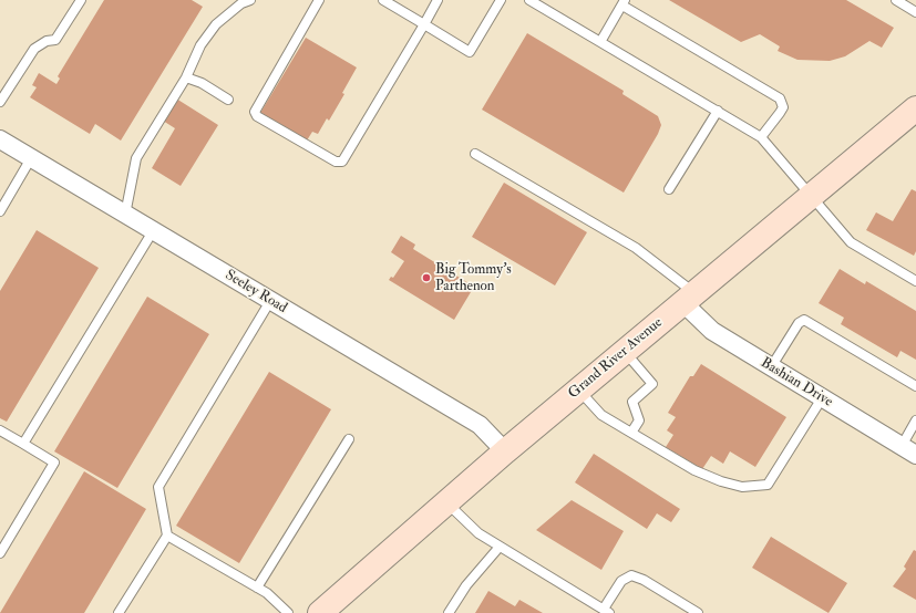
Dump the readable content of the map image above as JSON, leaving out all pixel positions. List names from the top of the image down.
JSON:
{
  "streets": {
    "main road": ["Grand River Avenue"],
    "street": ["Seeley Road", "Bashian Drive"]
  },
  "crossings": [
    ["Seeley Road", "Grand River Avenue"],
    ["Grand River Avenue", "Bashian Drive"]
  ],
  "places": ["Big Tommy’s Parthenon"]
}
